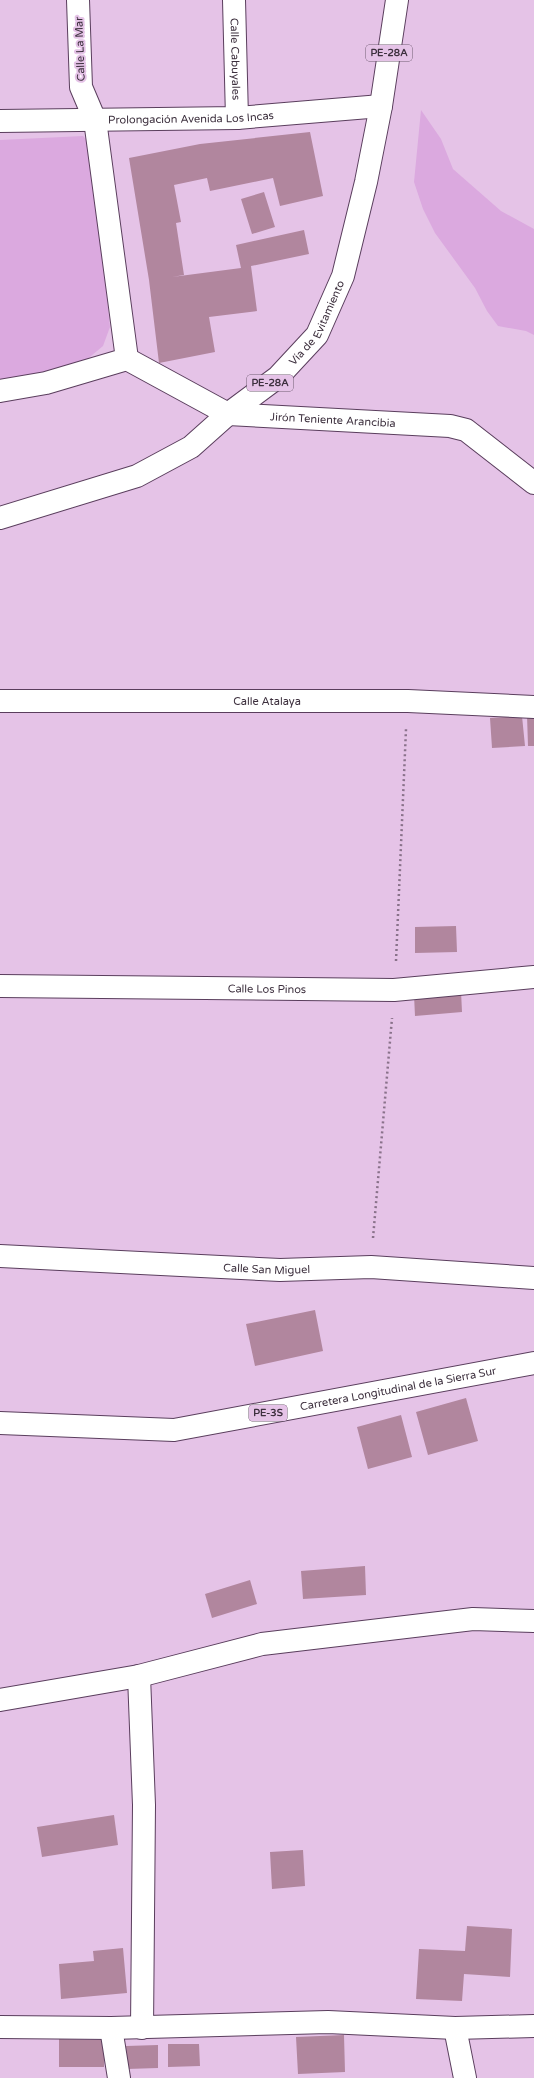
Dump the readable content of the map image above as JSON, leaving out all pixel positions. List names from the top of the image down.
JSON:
{
  "streets": {
    "main road": [
      "Calle La Mar",
      "PE-28A",
      "Calle Cabuyales",
      "Prolongación Avenida Los Incas",
      "Vía de Evitamiento",
      "Jirón Teniente Arancibia",
      "Calle Atalaya",
      "Calle Los Pinos",
      "Calle San Miguel",
      "Carretera Longitudinal de la Sierra Sur",
      "PE-3S"
    ]
  },
  "crossings": [
    ["Calle La Mar", "Prolongación Avenida Los Incas"],
    ["Calle La Mar", "Jirón Teniente Arancibia"],
    ["Calle Cabuyales", "Prolongación Avenida Los Incas"],
    ["Prolongación Avenida Los Incas", "Vía de Evitamiento"],
    ["Vía de Evitamiento", "Jirón Teniente Arancibia"]
  ]
}
